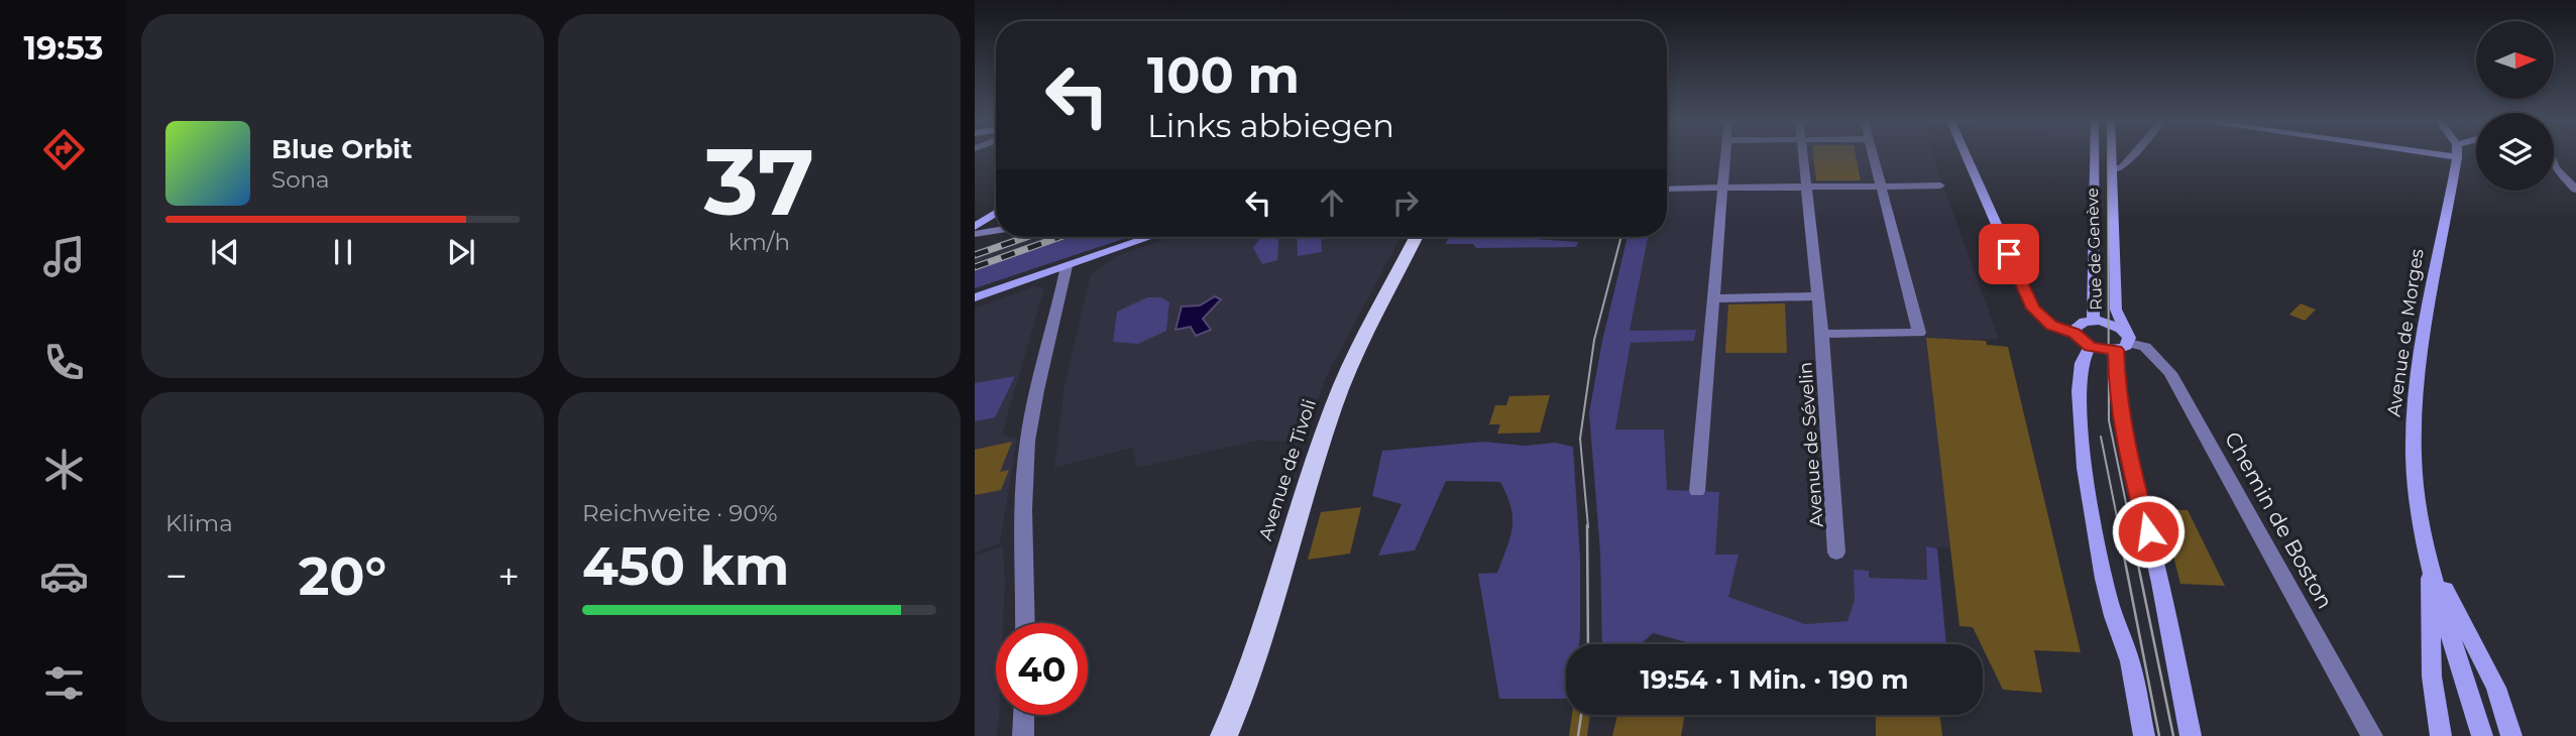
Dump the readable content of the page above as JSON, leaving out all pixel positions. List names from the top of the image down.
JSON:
{
  "streets": {
    "main road": ["Avenue de Tivoli"],
    "street": [
      "Rue de Genève",
      "Avenue de Morges",
      "Avenue de Sévelin",
      "Chemin de Boston"
    ]
  },
  "crossings": [
    ["Rue de Genève", "Chemin de Boston"]
  ],
  "north": "right",
  "page": {
    "tabs": "19:53",
    "tile": [
      ["37", "km/h"],
      "Klima",
      ["Reichweite · 90%", "450 km"]
    ],
    "turn": ["100 m", "Links abbiegen"],
    "song": ["Blue Orbit", "Sona"],
    "heat": ["−", "20°", "+"],
    "limit": "40",
    "trip": "19:54 · 1 Min. · 190 m"
  }
}
